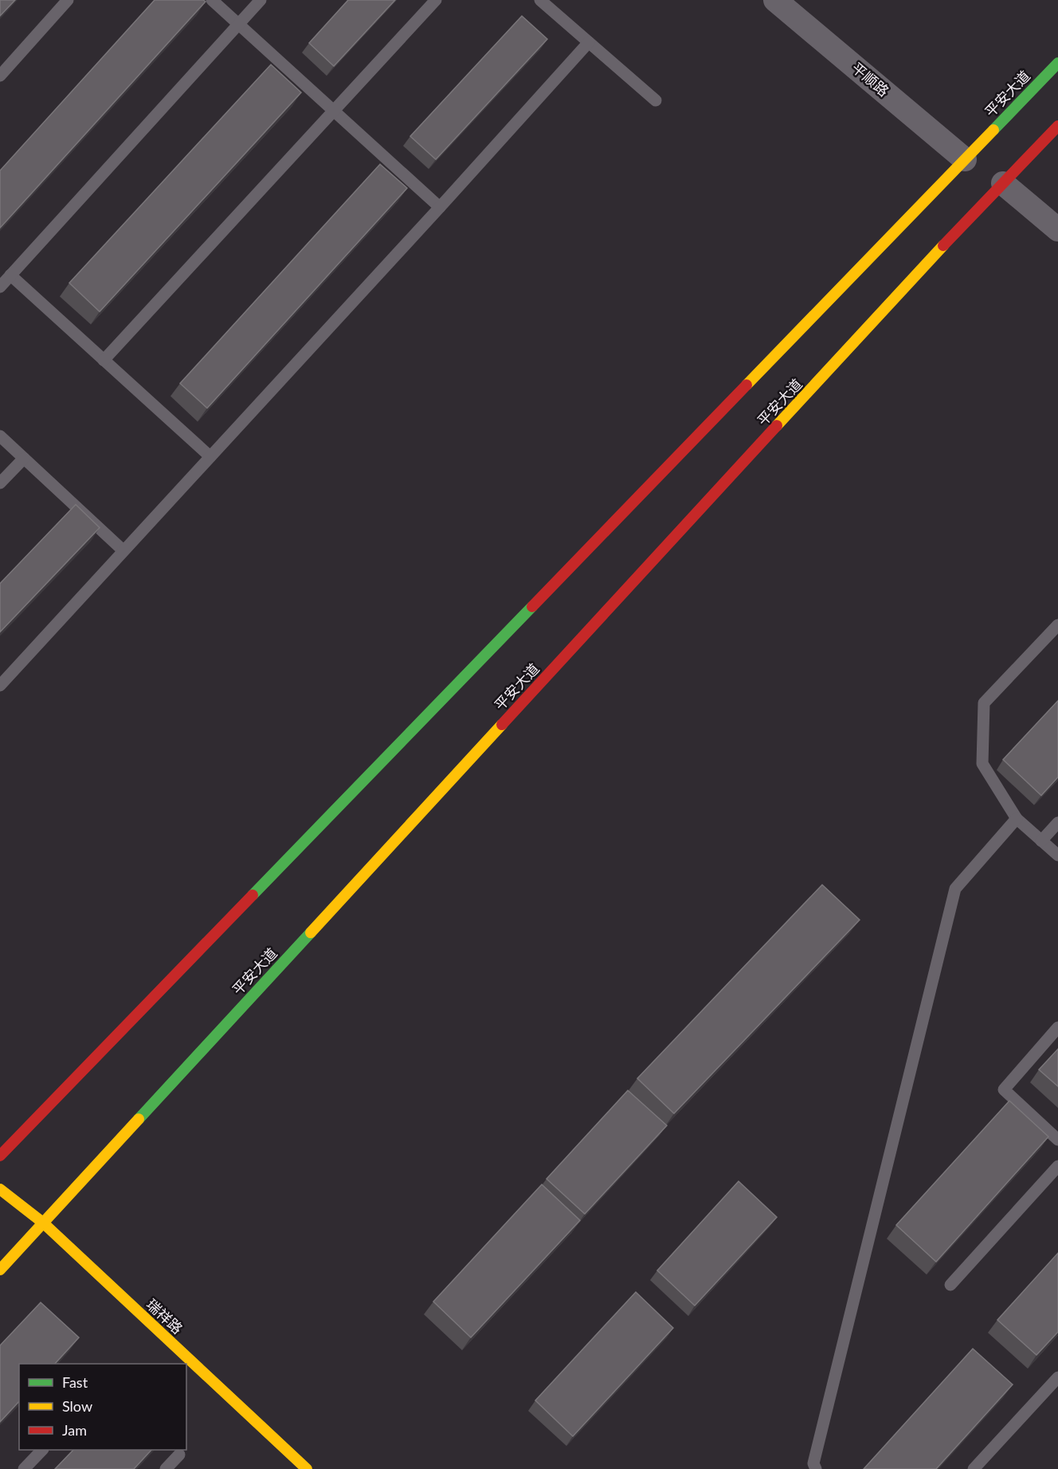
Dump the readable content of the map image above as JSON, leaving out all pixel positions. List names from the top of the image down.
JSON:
{
  "streets": {
    "main road": ["平安大道", "瑞祥路"],
    "street": ["平顺路"]
  },
  "crossings": [
    ["平顺路", "平安大道"],
    ["平安大道", "瑞祥路"]
  ],
  "legend": ["Fast", "Slow", "Jam"]
}
